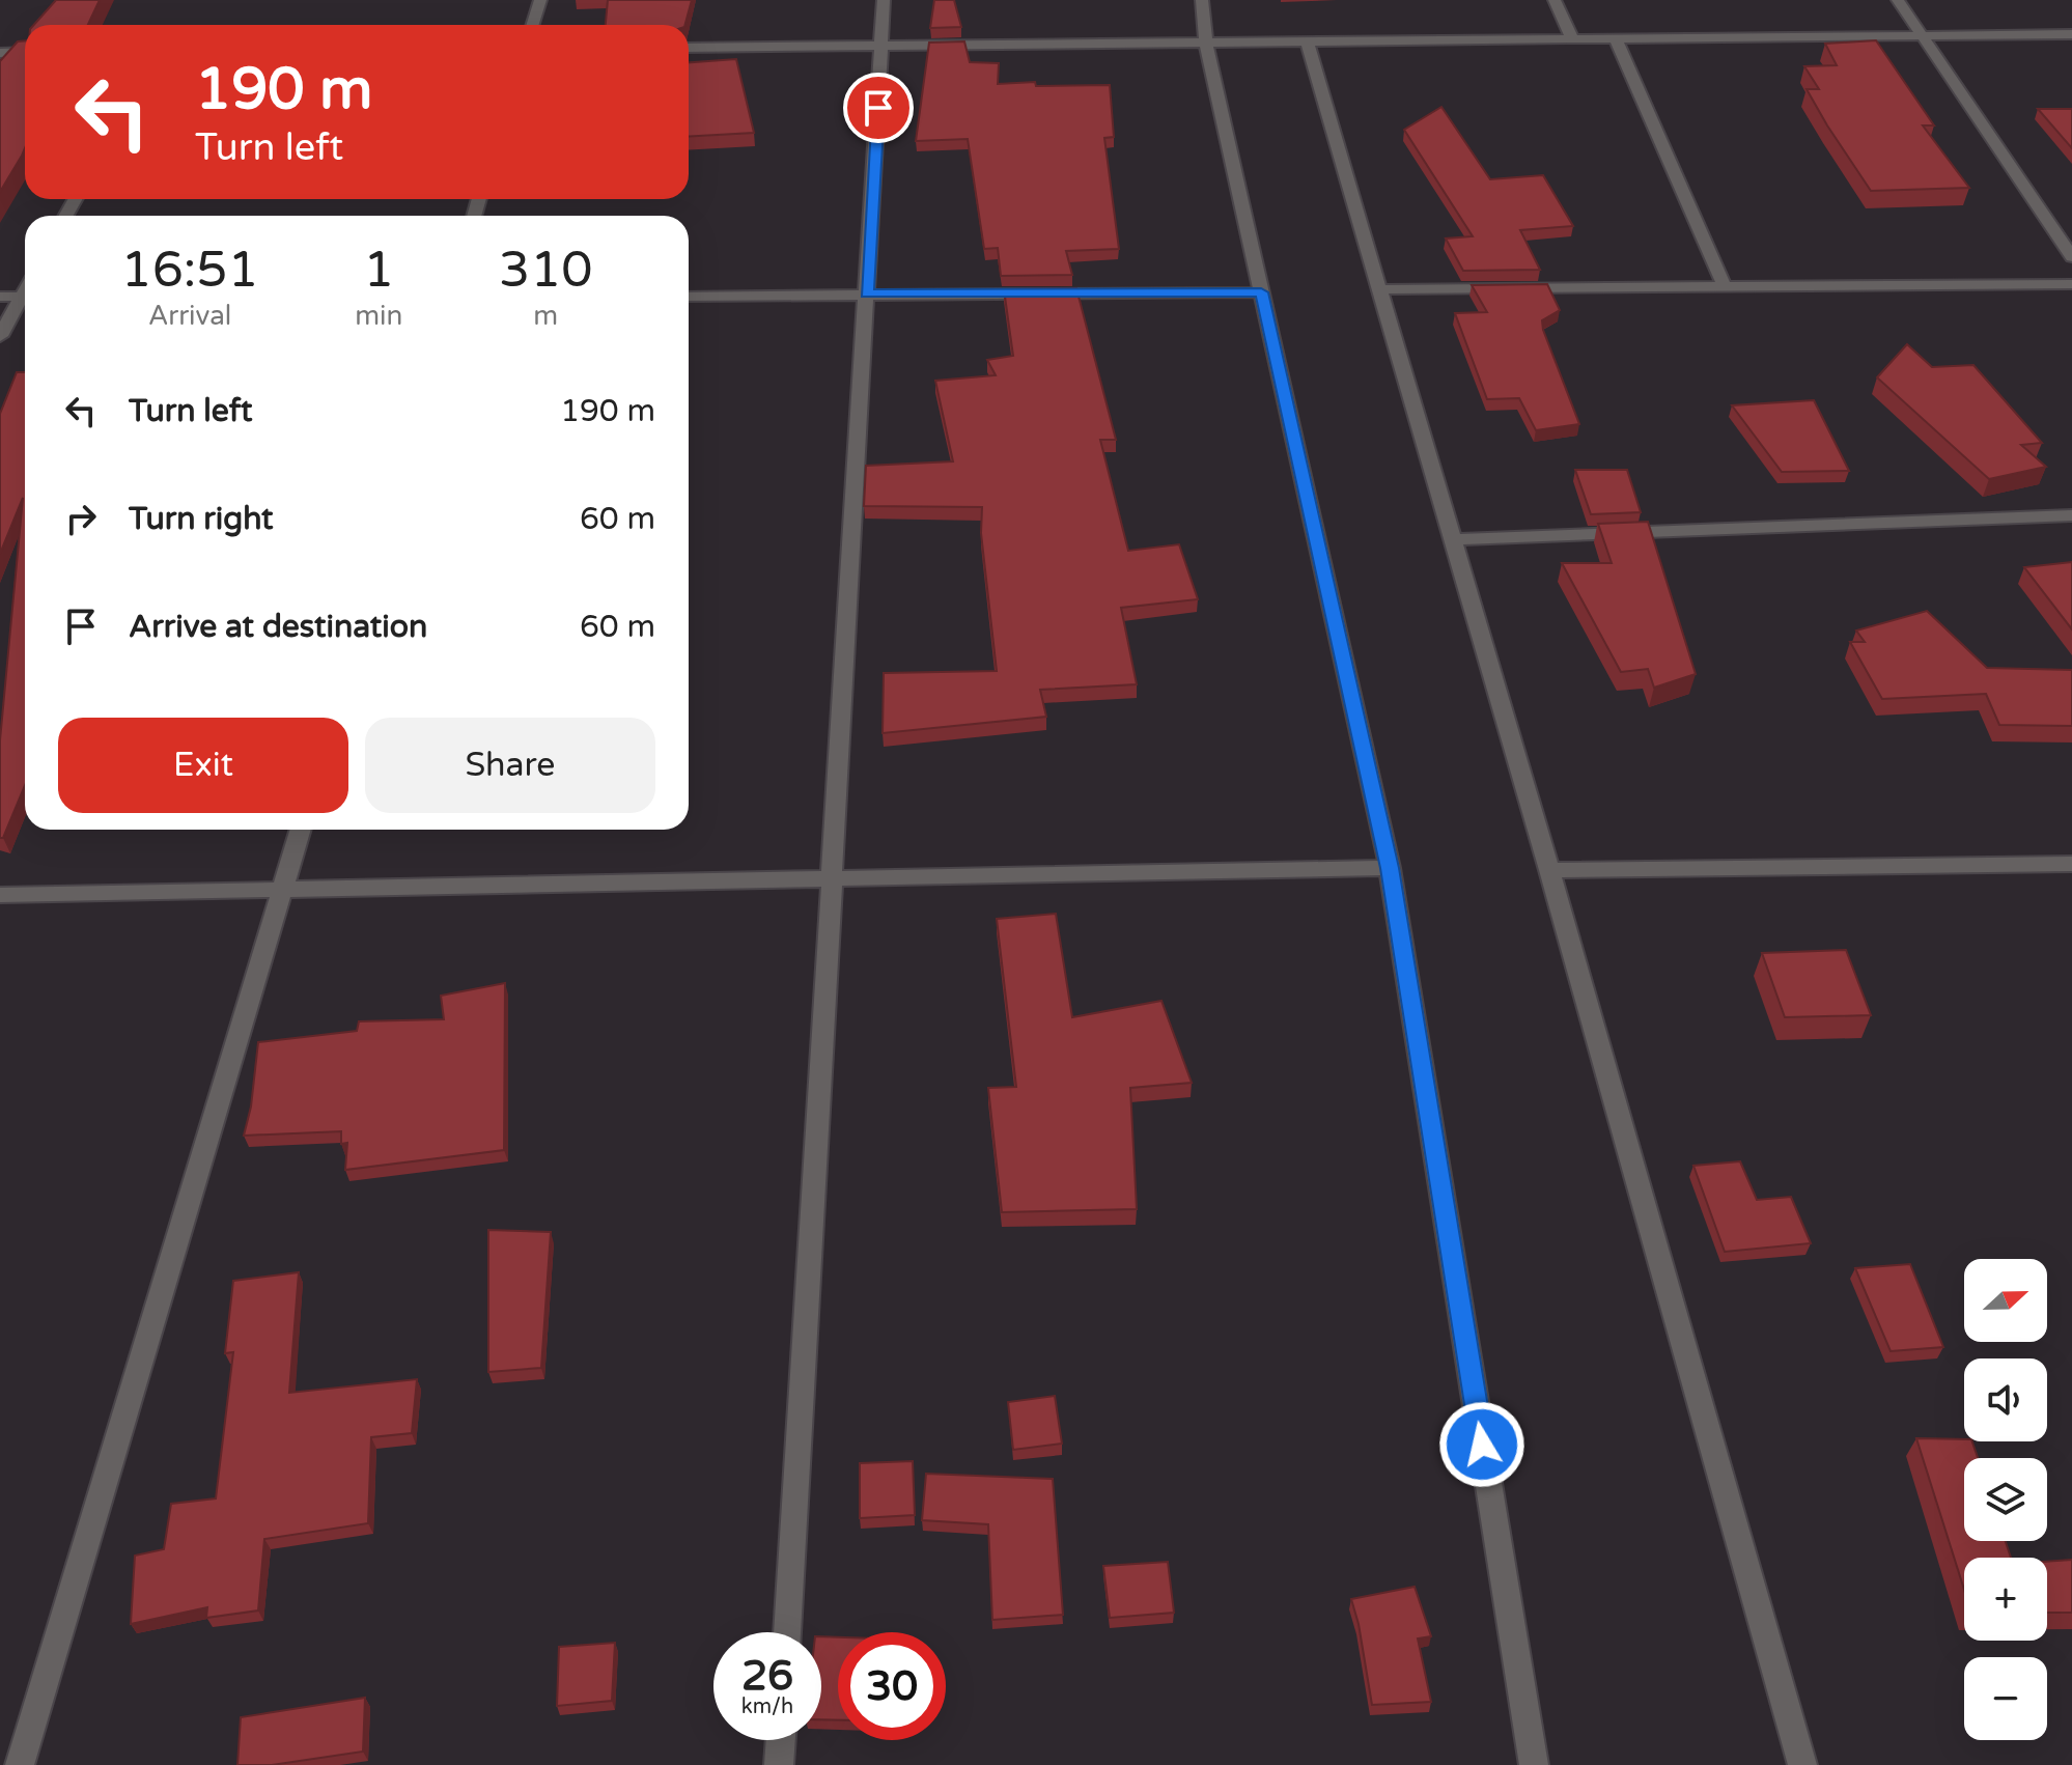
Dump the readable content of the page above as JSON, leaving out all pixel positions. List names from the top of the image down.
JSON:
{
  "north": "right",
  "page": {
    "turn": ["190 m", "Turn left"],
    "eta": [
      "16:51",
      "Arrival",
      "1",
      "min",
      "310",
      "m"
    ],
    "list": [
      {
        "name": "Turn left",
        "value": "190 m"
      },
      {
        "name": "Turn right",
        "value": "60 m"
      },
      {
        "name": "Arrive at destination",
        "value": "60 m"
      }
    ],
    "buttons": ["Exit", "Share"],
    "map_buttons": ["+", "−"],
    "speed": "26 km/h",
    "limit": "30"
  }
}
